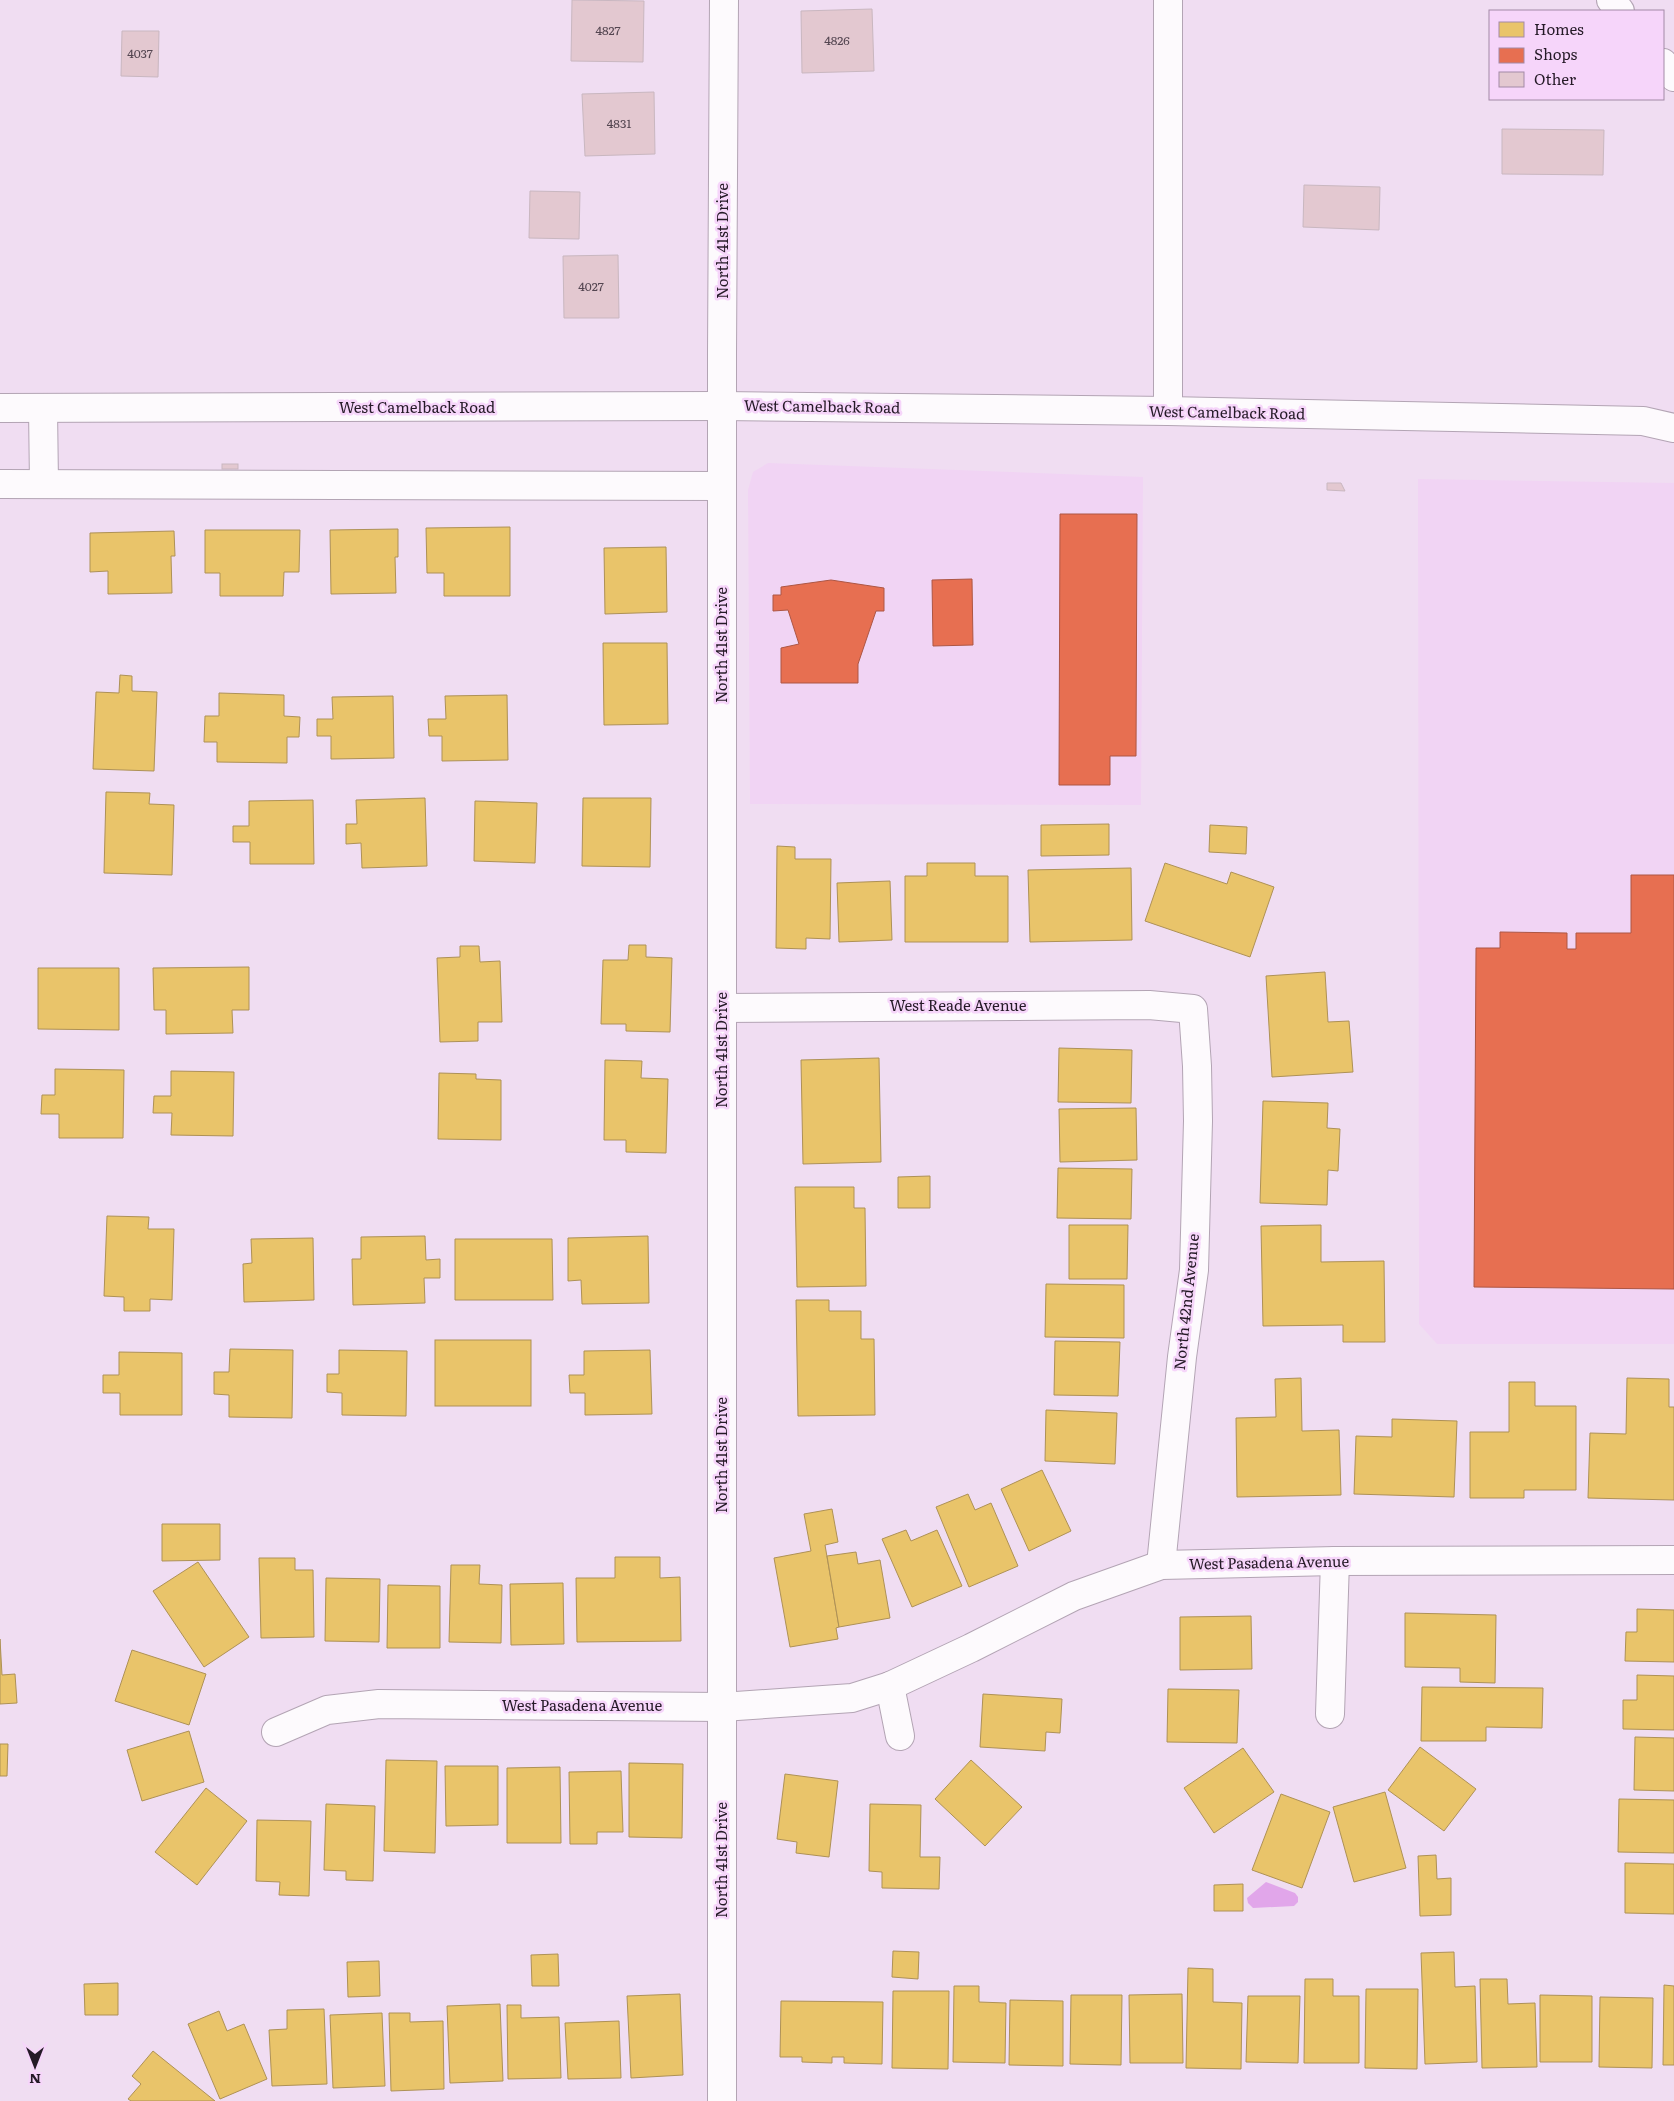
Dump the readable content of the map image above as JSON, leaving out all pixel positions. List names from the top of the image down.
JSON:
{
  "streets": {
    "main road": [
      "North 41st Drive",
      "West Camelback Road",
      "West Reade Avenue",
      "North 42nd Avenue",
      "West Pasadena Avenue"
    ]
  },
  "crossings": [
    ["North 41st Drive", "West Camelback Road"],
    ["North 41st Drive", "West Reade Avenue"],
    ["North 41st Drive", "West Pasadena Avenue"],
    ["West Reade Avenue", "North 42nd Avenue"],
    ["North 42nd Avenue", "West Pasadena Avenue"]
  ],
  "house_numbers": [
    "4827",
    "4826",
    "4037",
    "4831",
    "4027"
  ],
  "legend": ["Homes", "Shops", "Other"],
  "north": "bottom"
}
